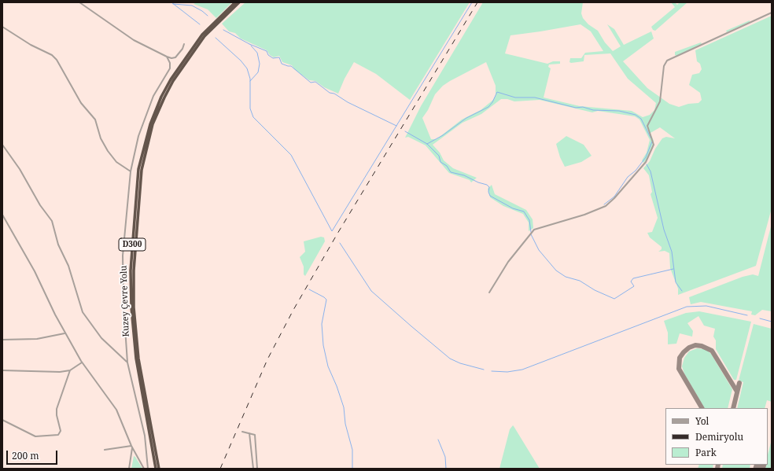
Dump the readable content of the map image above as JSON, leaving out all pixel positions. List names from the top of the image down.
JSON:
{
  "streets": {
    "highway": ["D300", "Kuzey Çevre Yolu"]
  },
  "crossings": [
    ["D300", "Kuzey Çevre Yolu"]
  ],
  "legend": ["Yol", "Demiryolu", "Park"],
  "scale_bar": "200 m"
}
